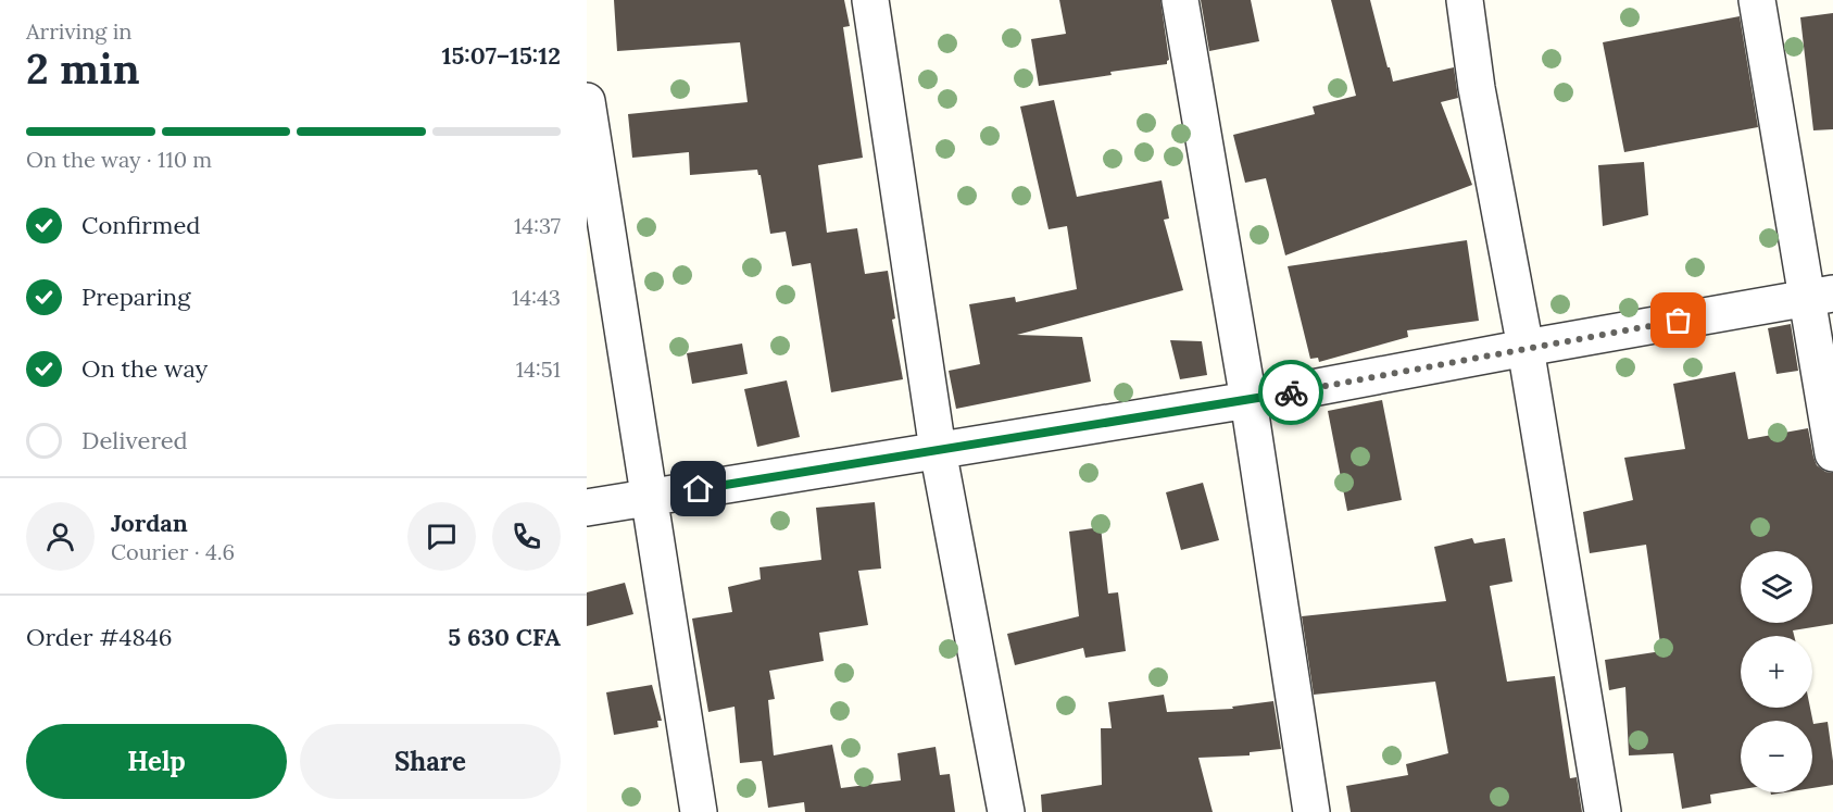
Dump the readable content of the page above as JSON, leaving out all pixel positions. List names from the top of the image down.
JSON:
{
  "page": {
    "heading": ["2 min", "Arriving in", "15:07–15:12"],
    "panel": [
      "Jordan",
      "Courier · 4.6",
      "Order #4846",
      "5 630 CFA"
    ],
    "bar": "On the way · 110 m",
    "list": [
      ["Confirmed", "14:37"],
      ["Preparing", "14:43"],
      ["On the way", "14:51"],
      "Delivered"
    ],
    "map_buttons": ["+", "−"],
    "buttons": ["Help", "Share"]
  }
}
